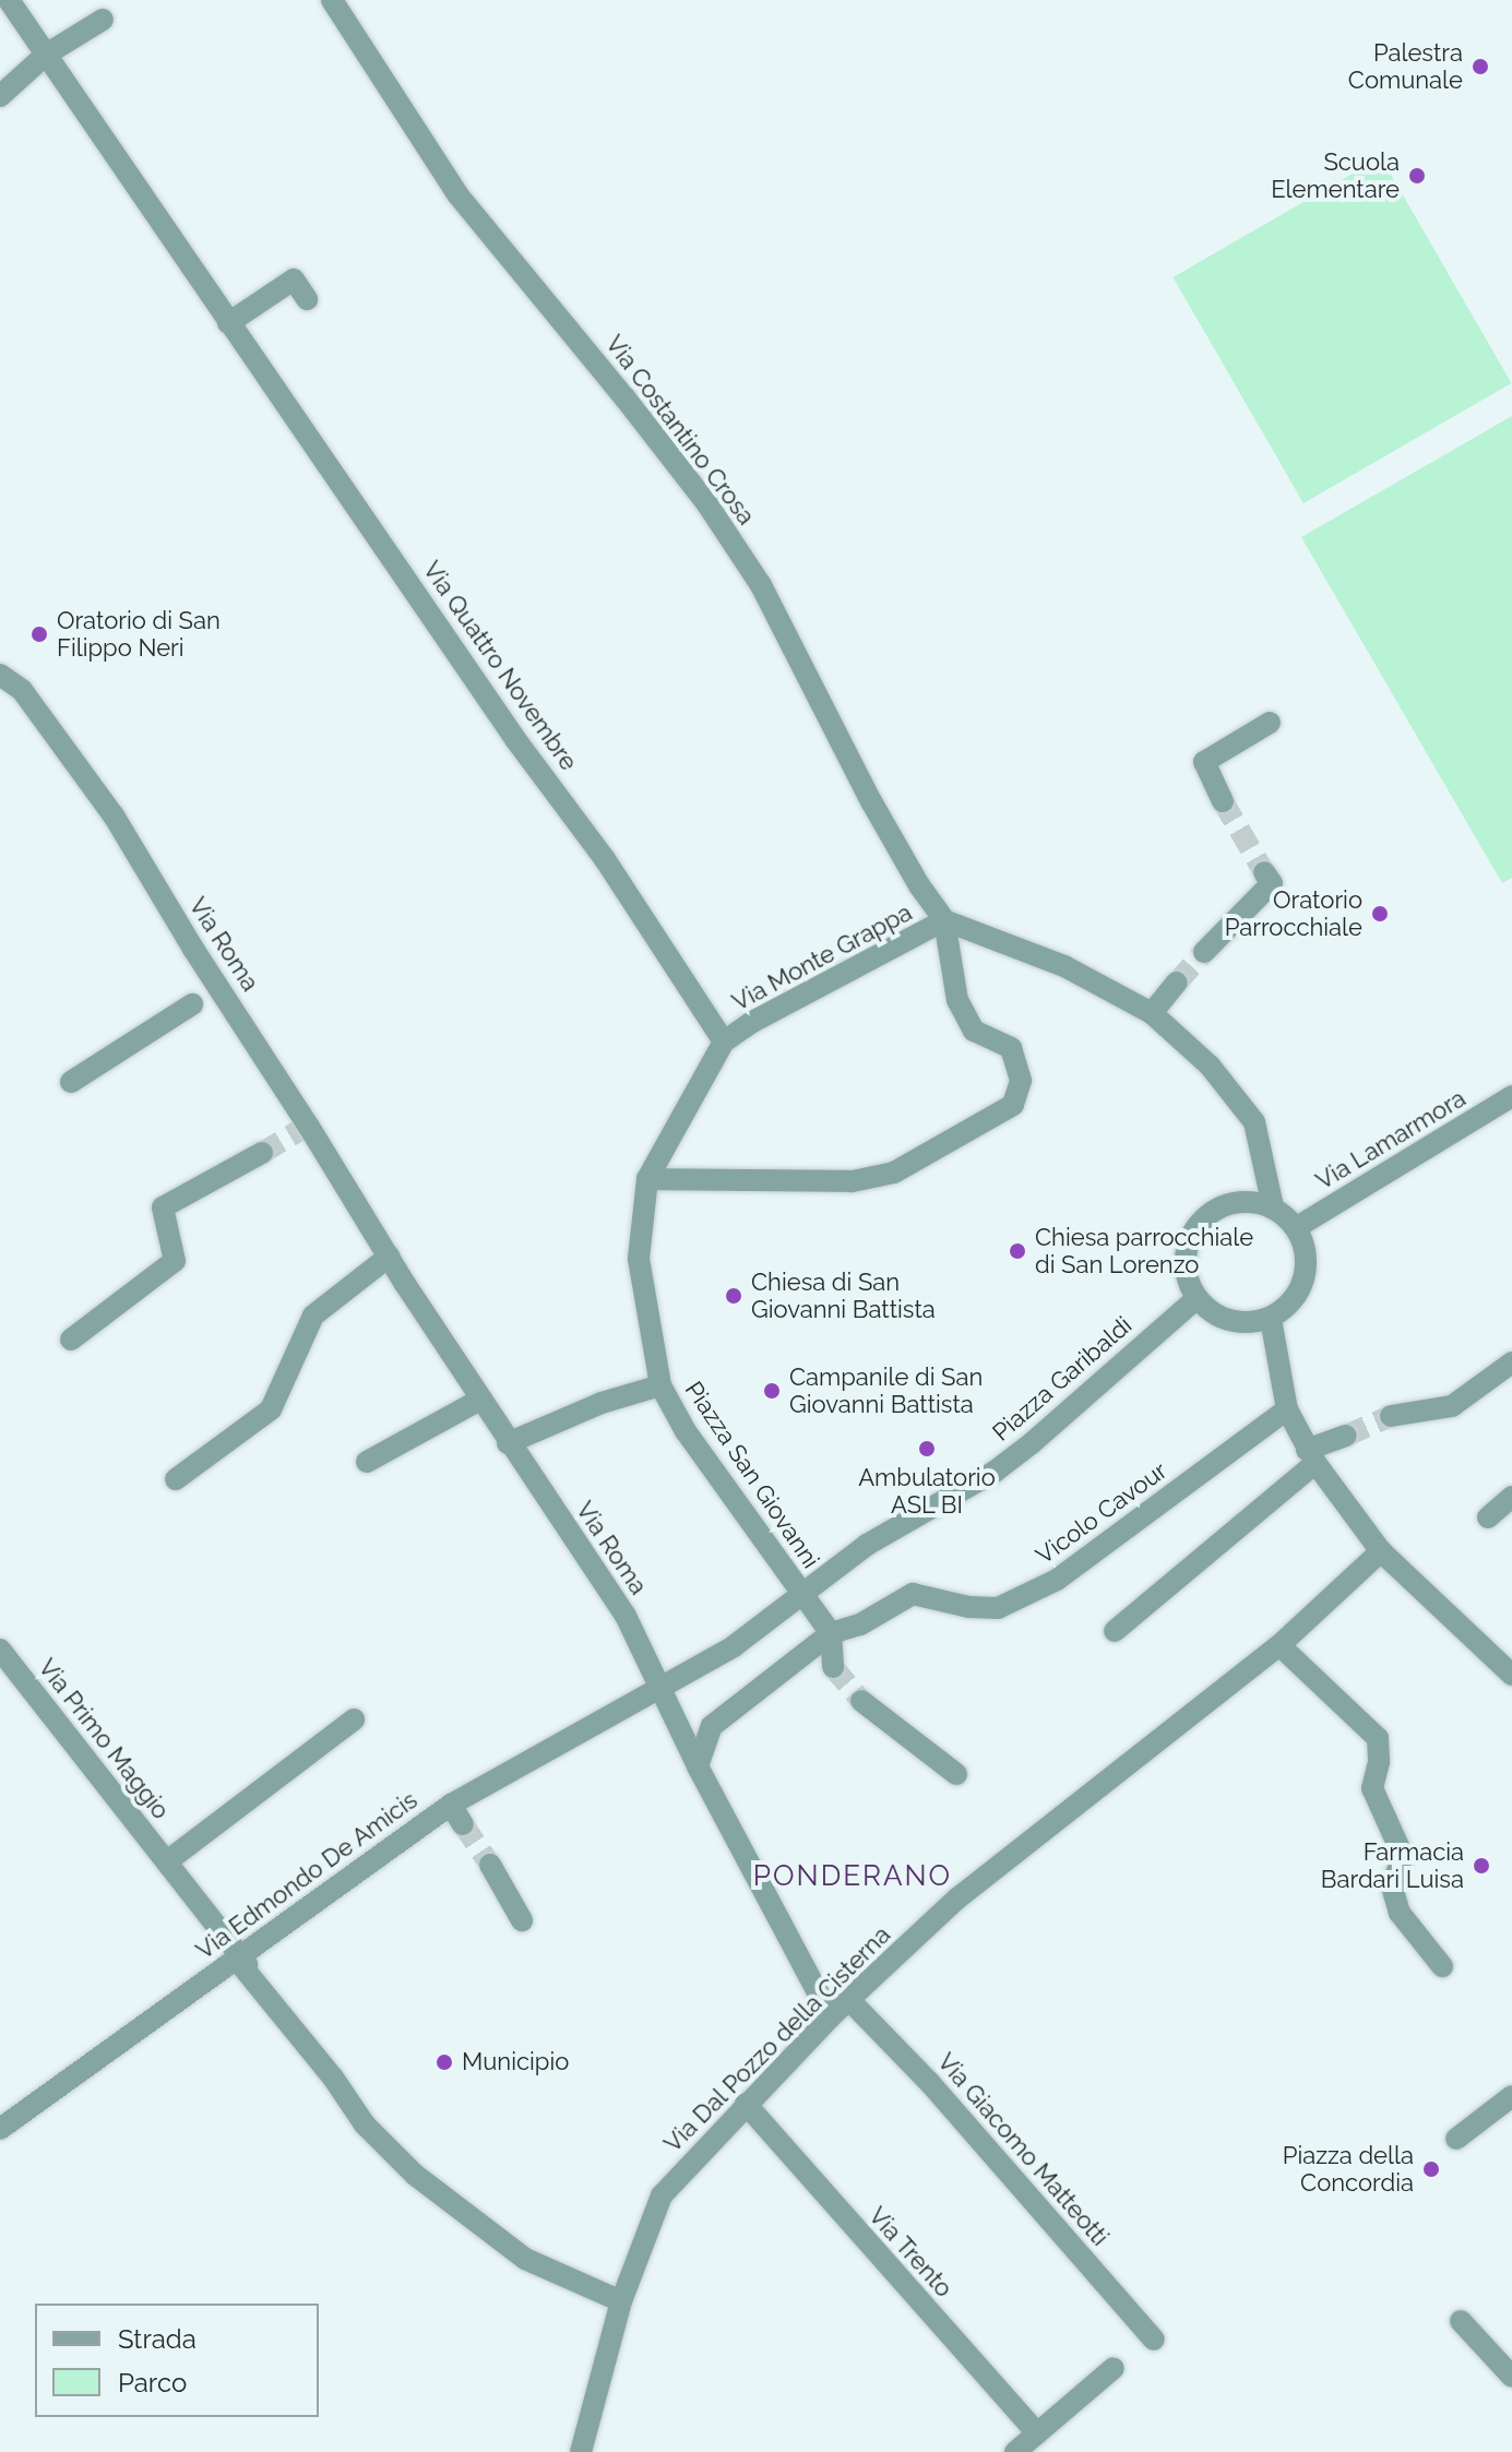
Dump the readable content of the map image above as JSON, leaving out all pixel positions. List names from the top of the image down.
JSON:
{
  "streets": {
    "street": [
      "Via Costantino Crosa",
      "Via Quattro Novembre",
      "Via Roma",
      "Via Monte Grappa",
      "Via Lamarmora",
      "Piazza Garibaldi",
      "Piazza San Giovanni",
      "Vicolo Cavour",
      "Via Primo Maggio",
      "Via Edmondo De Amicis",
      "Via Dal Pozzo della Cisterna",
      "Via Giacomo Matteotti",
      "Via Trento"
    ]
  },
  "crossings": [
    ["Via Costantino Crosa", "Via Monte Grappa"],
    ["Via Quattro Novembre", "Via Monte Grappa"],
    ["Via Quattro Novembre", "Piazza San Giovanni"],
    ["Via Roma", "Vicolo Cavour"],
    ["Via Roma", "Via Edmondo De Amicis"],
    ["Via Roma", "Via Dal Pozzo della Cisterna"],
    ["Via Monte Grappa", "Piazza San Giovanni"],
    ["Via Lamarmora", "Piazza Garibaldi"],
    ["Piazza Garibaldi", "Piazza San Giovanni"],
    ["Piazza Garibaldi", "Via Edmondo De Amicis"],
    ["Piazza San Giovanni", "Via Edmondo De Amicis"],
    ["Via Primo Maggio", "Via Edmondo De Amicis"],
    ["Via Dal Pozzo della Cisterna", "Via Giacomo Matteotti"],
    ["Via Dal Pozzo della Cisterna", "Via Trento"]
  ],
  "districts": ["PONDERANO"],
  "places": [
    "Palestra Comunale",
    "Scuola Elementare",
    "Oratorio di San Filippo Neri",
    "Oratorio Parrocchiale",
    "Chiesa parrocchiale di San Lorenzo",
    "Chiesa di San Giovanni Battista",
    "Campanile di San Giovanni Battista",
    "Ambulatorio ASL BI",
    "Farmacia Bardari Luisa",
    "Municipio",
    "Piazza della Concordia"
  ],
  "legend": ["Strada", "Parco"]
}
